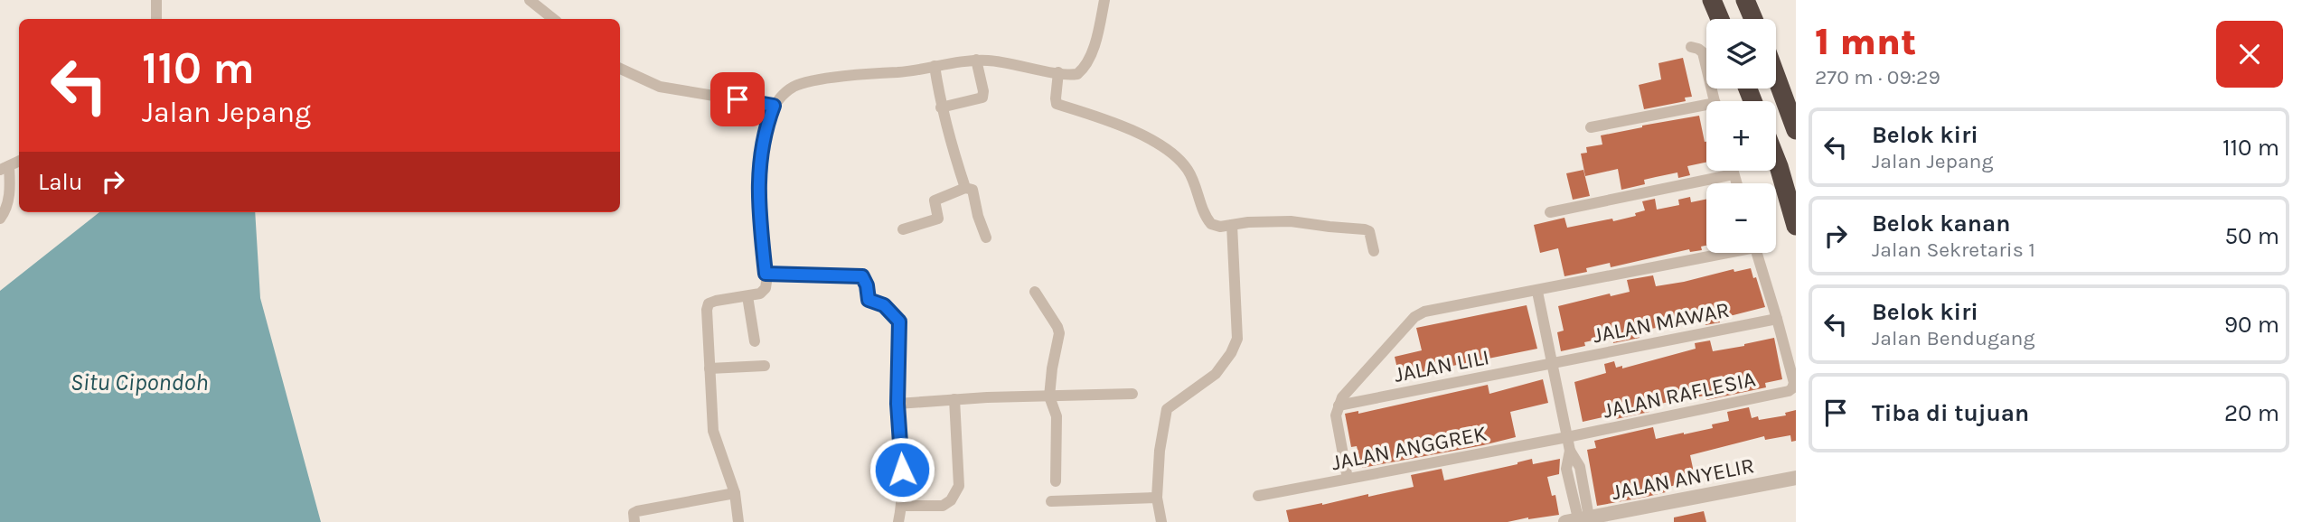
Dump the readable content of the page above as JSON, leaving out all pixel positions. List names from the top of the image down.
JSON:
{
  "streets": {
    "street": [
      "JALAN MAWAR",
      "JALAN LILI",
      "JALAN RAFLESIA",
      "JALAN ANGGREK",
      "JALAN ANYELIR"
    ]
  },
  "crossings": [
    ["JALAN MAWAR", "JALAN LILI"],
    ["JALAN RAFLESIA", "JALAN ANGGREK"]
  ],
  "water": ["Situ Cipondoh"],
  "page": {
    "heading": ["1 mnt", "270 m · 09:29"],
    "map_buttons": ["+", "−"],
    "turn": ["110 m", "Jalan Jepang"],
    "list": [
      {
        "name": "Belok kiri",
        "note": "Jalan Jepang",
        "value": "110 m"
      },
      {
        "name": "Belok kanan",
        "note": "Jalan Sekretaris 1",
        "value": "50 m"
      },
      {
        "name": "Belok kiri",
        "note": "Jalan Bendugang",
        "value": "90 m"
      },
      {
        "name": "Tiba di tujuan",
        "value": "20 m"
      }
    ],
    "then": "Lalu"
  }
}
